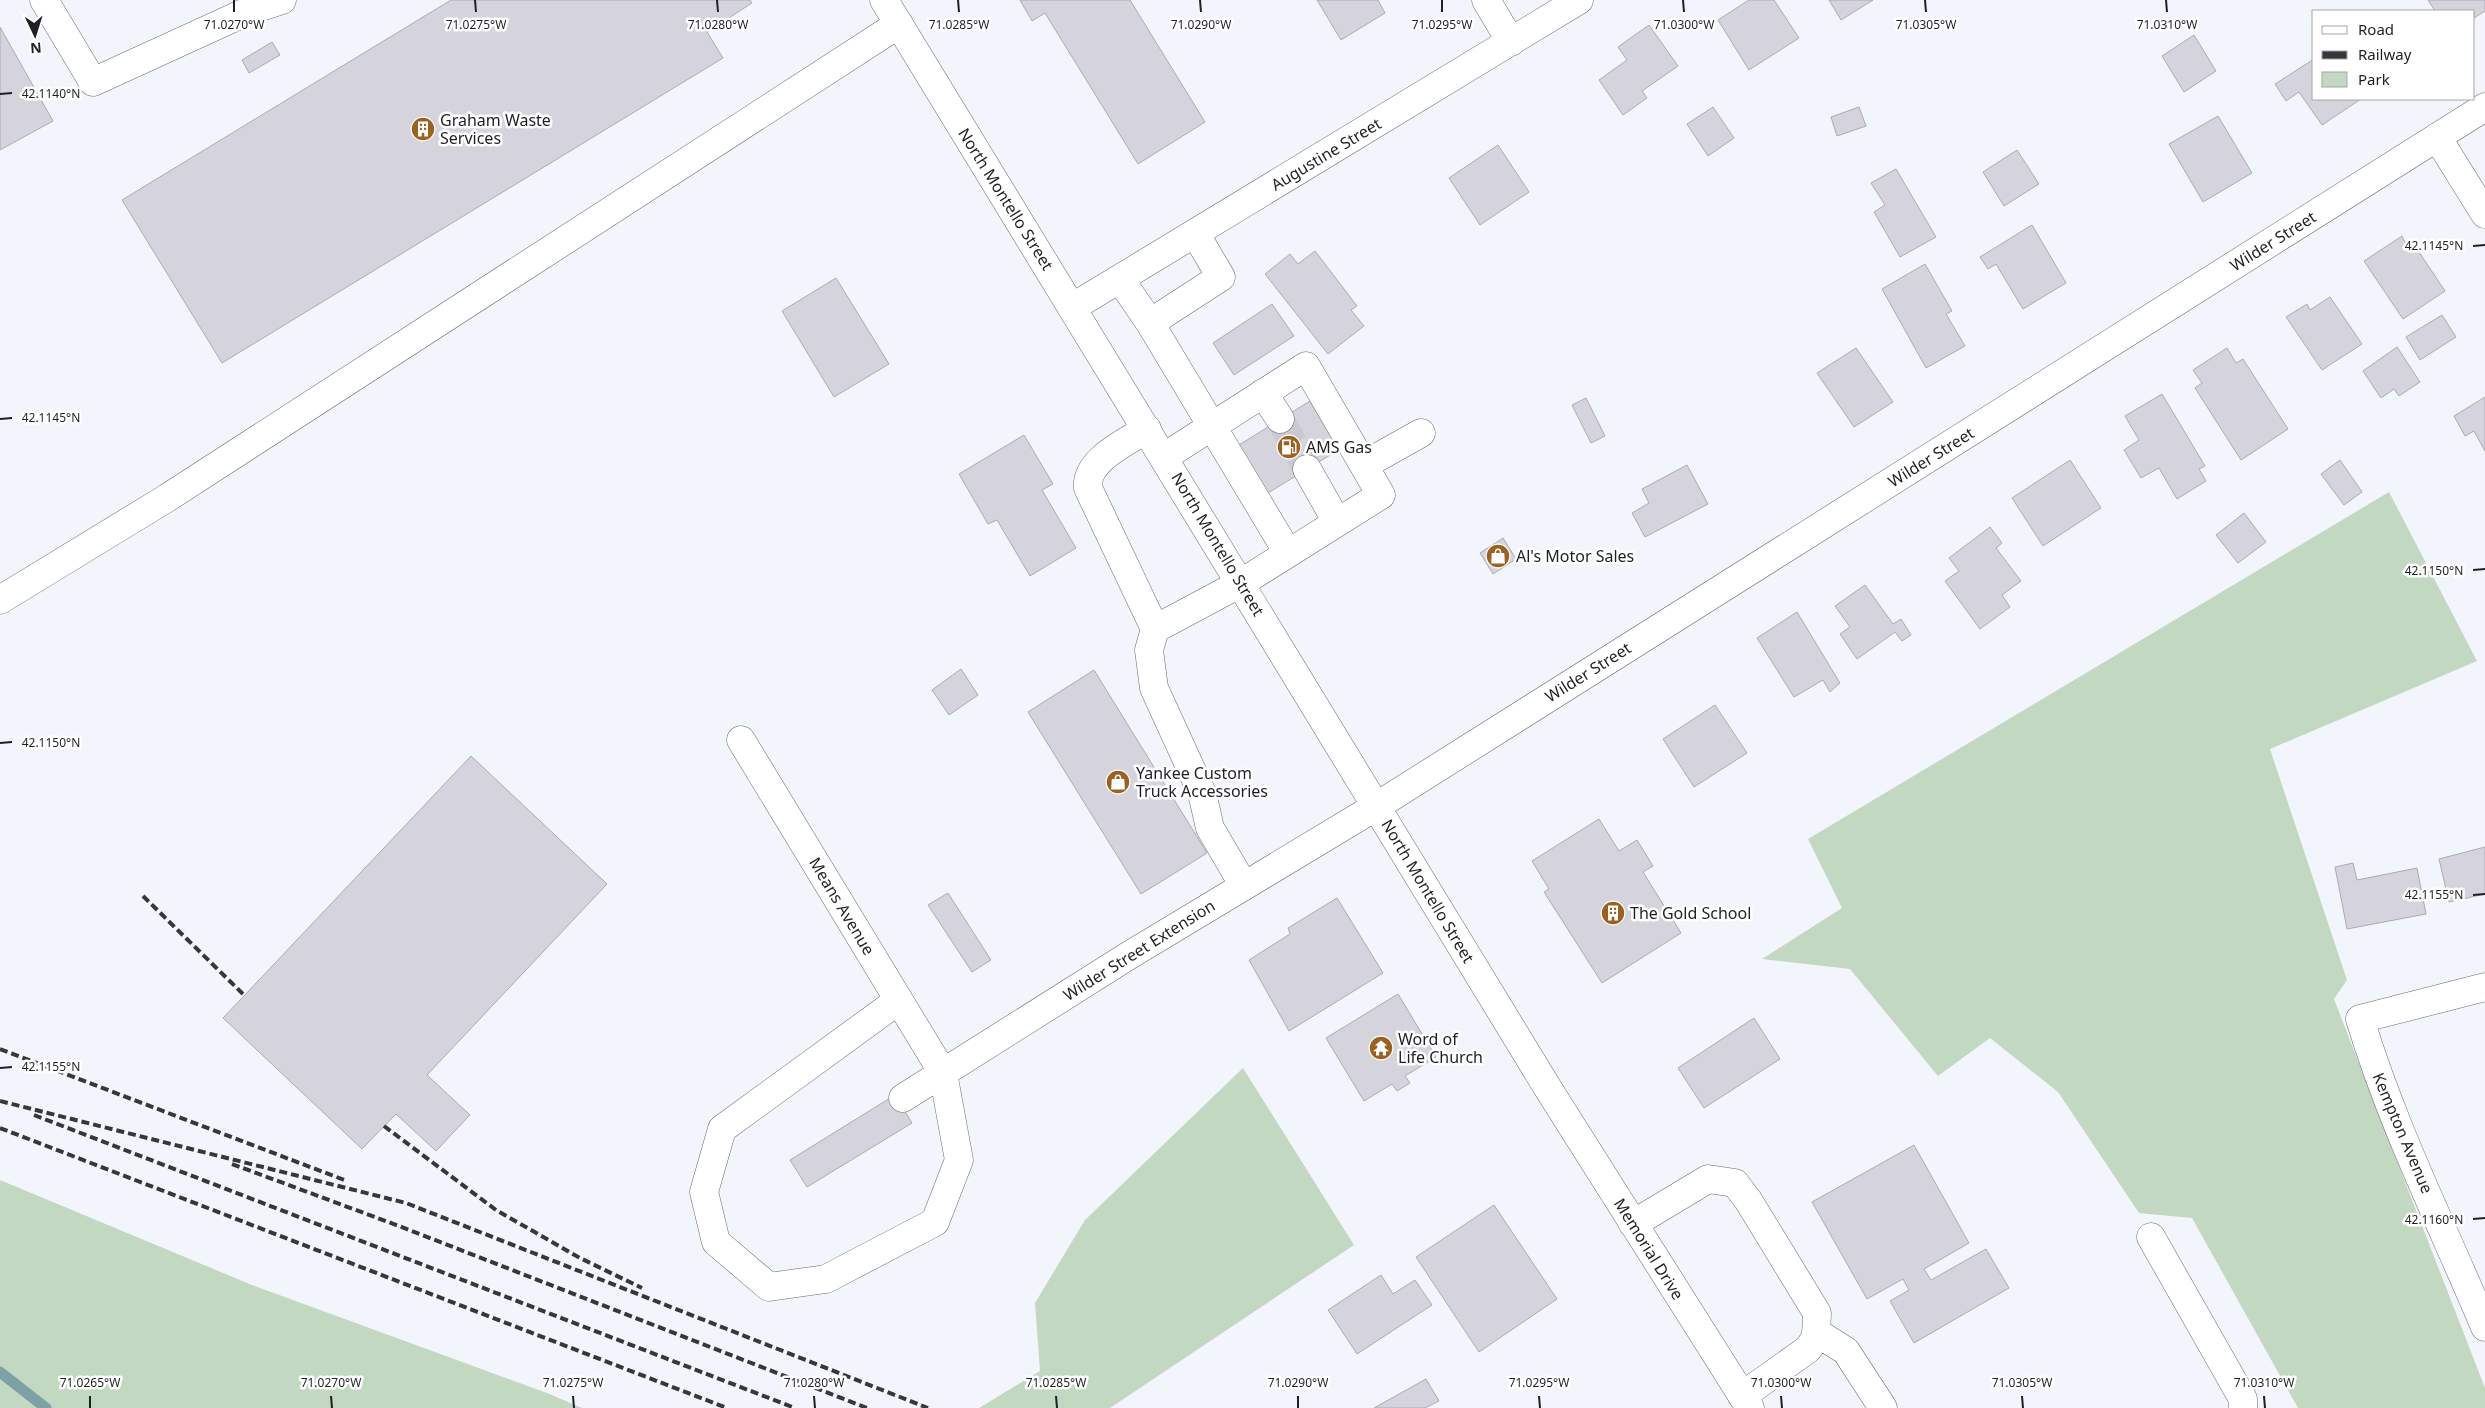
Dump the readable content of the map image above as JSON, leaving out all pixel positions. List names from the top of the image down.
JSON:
{
  "streets": {
    "street": [
      "Augustine Street",
      "North Montello Street",
      "Wilder Street",
      "Means Avenue",
      "Wilder Street Extension",
      "Kempton Avenue",
      "Memorial Drive"
    ]
  },
  "crossings": [
    ["Augustine Street", "North Montello Street"],
    ["North Montello Street", "Wilder Street"],
    ["North Montello Street", "Wilder Street Extension"],
    ["North Montello Street", "Memorial Drive"],
    ["Wilder Street", "Wilder Street Extension"],
    ["Means Avenue", "Wilder Street Extension"]
  ],
  "places": {
    "building": ["Graham Waste Services", "The Gold School"],
    "fuel station": ["AMS Gas"],
    "shop": ["Al's Motor Sales", "Yankee Custom Truck Accessories"],
    "temple": ["Word of Life Church"]
  },
  "legend": ["Road", "Railway", "Park"],
  "north": "bottom",
  "coordinates": [
    "71.0270°W",
    "71.0275°W",
    "71.0280°W",
    "71.0285°W",
    "71.0290°W",
    "71.0295°W",
    "71.0300°W",
    "71.0305°W",
    "71.0310°W",
    "42.1140°N",
    "42.1145°N",
    "42.1150°N",
    "42.1155°N",
    "42.1160°N",
    "71.0265°W"
  ]
}
